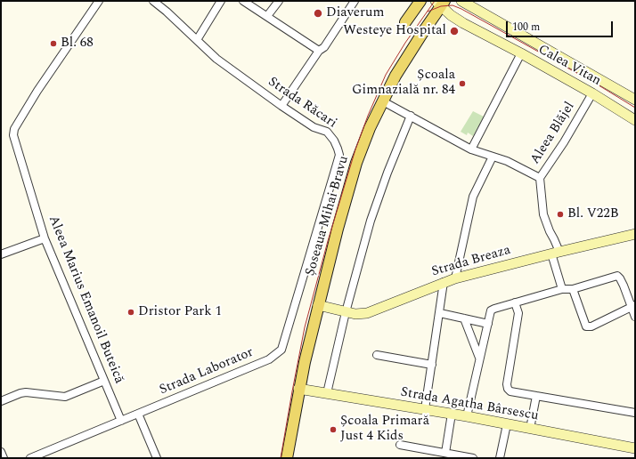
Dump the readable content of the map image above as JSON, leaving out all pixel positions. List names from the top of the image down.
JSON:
{
  "streets": {
    "main road": ["Șoseaua Mihai Bravu"],
    "street": [
      "Calea Vitan",
      "Strada Răcari",
      "Aleea Blăjel",
      "Strada Breaza",
      "Aleea Marius Emanoil Buteică",
      "Strada Laborator",
      "Strada Agatha Bârsescu"
    ]
  },
  "crossings": [
    ["Calea Vitan", "Aleea Blăjel"],
    ["Calea Vitan", "Șoseaua Mihai Bravu"],
    ["Strada Răcari", "Strada Laborator"],
    ["Aleea Blăjel", "Șoseaua Mihai Bravu"],
    ["Șoseaua Mihai Bravu", "Strada Breaza"],
    ["Șoseaua Mihai Bravu", "Strada Agatha Bârsescu"],
    ["Aleea Marius Emanoil Buteică", "Strada Laborator"]
  ],
  "places": [
    "Diaverum",
    "Westeye Hospital",
    "Bl. 68",
    "Școala Gimnazială nr. 84",
    "Bl. V22B",
    "Dristor Park 1",
    "Școala Primară Just 4 Kids"
  ],
  "scale_bar": "100 m"
}
